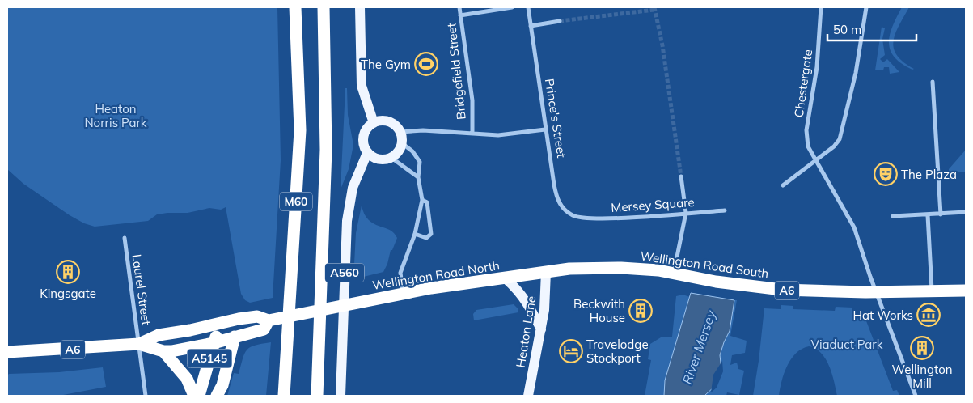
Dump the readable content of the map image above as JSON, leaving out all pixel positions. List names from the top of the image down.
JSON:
{
  "streets": {
    "highway": [
      "M60",
      "Wellington Road South",
      "Wellington Road North",
      "A6",
      "A5145"
    ],
    "main road": ["A560", "Heaton Lane"],
    "street": [
      "Bridgefield Street",
      "Chestergate",
      "Prince's Street",
      "Mersey Square",
      "Laurel Street"
    ]
  },
  "crossings": [
    ["Prince's Street", "Mersey Square"],
    ["Wellington Road South", "Wellington Road North"],
    ["Wellington Road North", "Laurel Street"],
    ["Wellington Road North", "Heaton Lane"],
    ["Wellington Road North", "A5145"]
  ],
  "water": ["River Mersey"],
  "parks": ["Heaton Norris Park", "Viaduct Park"],
  "places": {
    "sports": ["The Gym"],
    "theatre": ["The Plaza"],
    "building": ["Kingsgate", "Beckwith House", "Wellington Mill"],
    "museum": ["Hat Works"],
    "hotel": ["Travelodge Stockport"]
  },
  "scale_bar": "50 m"
}
